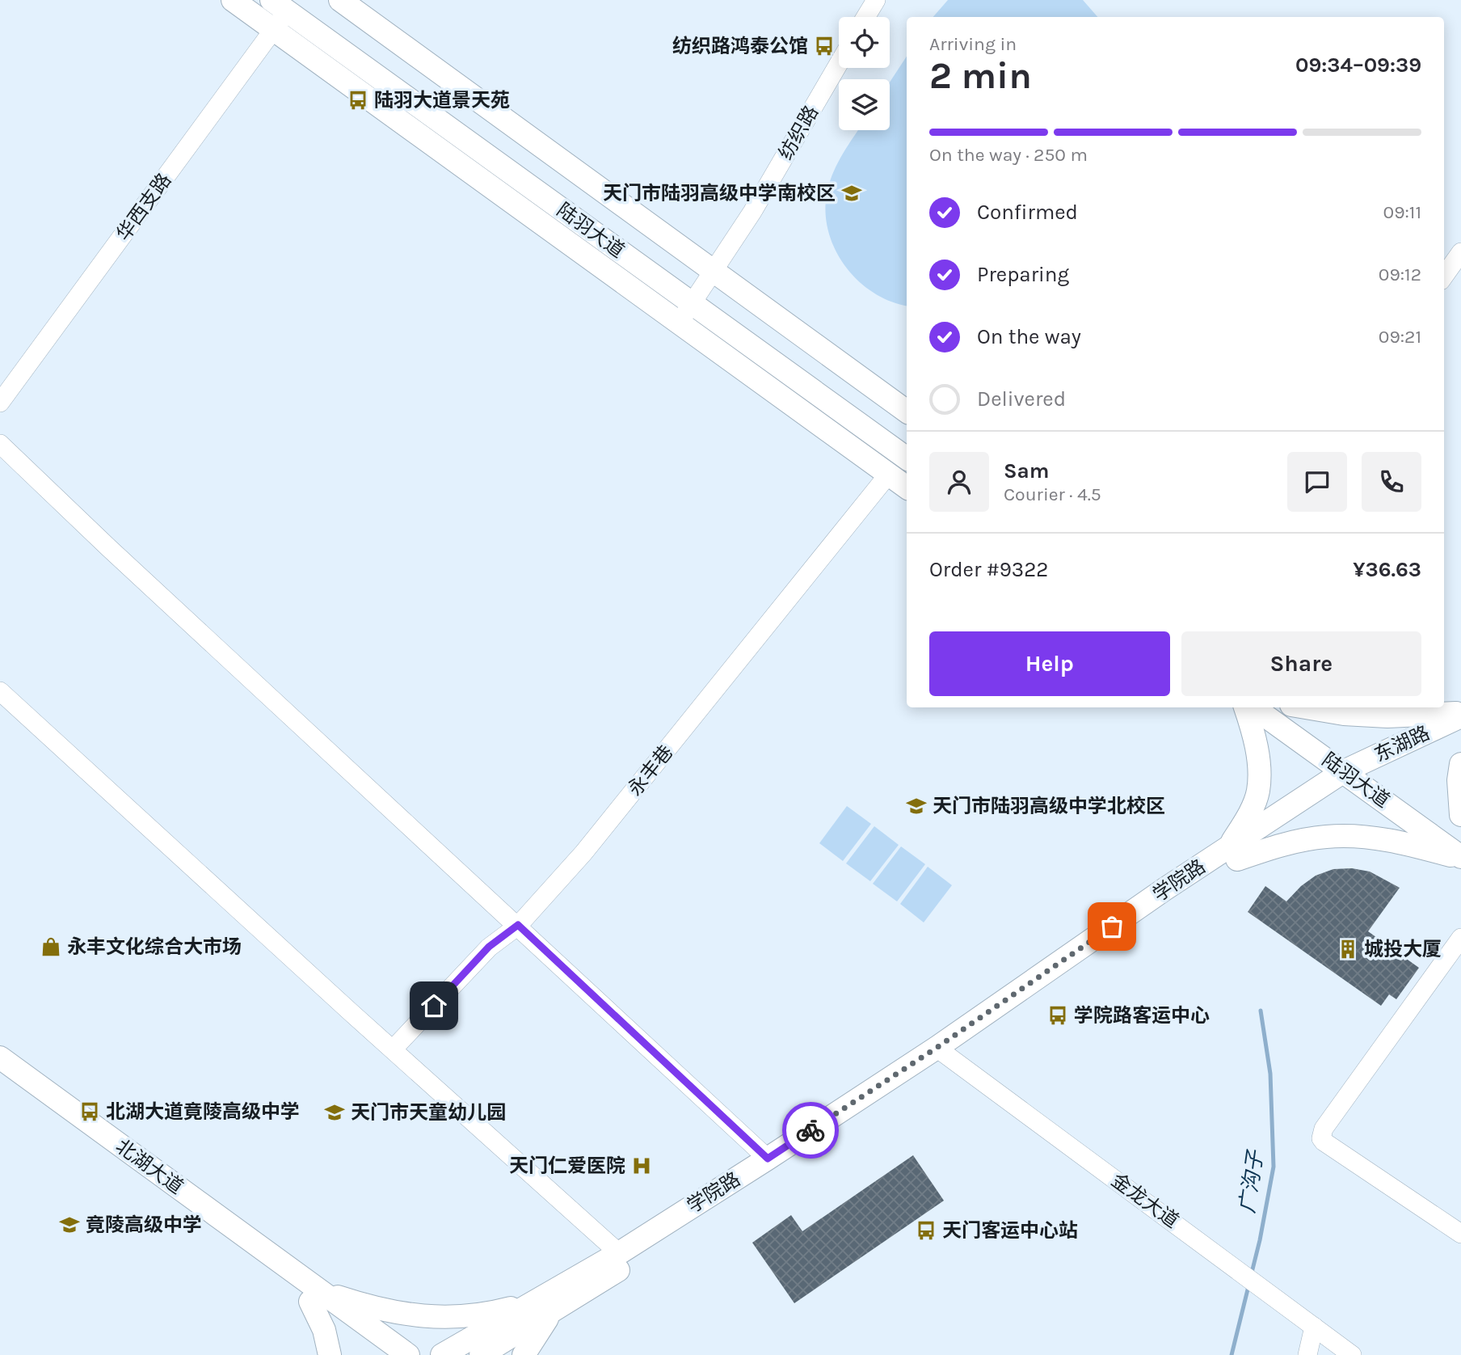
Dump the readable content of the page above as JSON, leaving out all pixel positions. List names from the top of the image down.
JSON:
{
  "streets": {
    "main road": [
      "陆羽大道",
      "东湖路",
      "学院路",
      "北湖大道"
    ],
    "street": [
      "纺织路",
      "华西支路",
      "永丰巷",
      "金龙大道"
    ]
  },
  "crossings": [
    ["纺织路", "陆羽大道"],
    ["华西支路", "陆羽大道"],
    ["陆羽大道", "东湖路"],
    ["陆羽大道", "学院路"],
    ["东湖路", "学院路"],
    ["学院路", "金龙大道"]
  ],
  "water": ["广沟子"],
  "places": {
    "bus stop": [
      "纺织路鸿泰公馆",
      "陆羽大道景天苑",
      "学院路客运中心",
      "北湖大道竟陵高级中学",
      "天门客运中心站"
    ],
    "school or university": [
      "天门市陆羽高级中学南校区",
      "天门市陆羽高级中学北校区",
      "天门市天童幼儿园",
      "竟陵高级中学"
    ],
    "shop": ["永丰文化综合大市场"],
    "building": ["城投大厦"],
    "hospital": ["天门仁爱医院"]
  },
  "page": {
    "heading": ["2 min", "Arriving in", "09:34–09:39"],
    "panel": [
      "Sam",
      "Courier · 4.5",
      "Order #9322",
      "¥36.63"
    ],
    "bar": "On the way · 250 m",
    "list": [
      ["Confirmed", "09:11"],
      ["Preparing", "09:12"],
      ["On the way", "09:21"],
      "Delivered"
    ],
    "buttons": ["Help", "Share"]
  }
}
